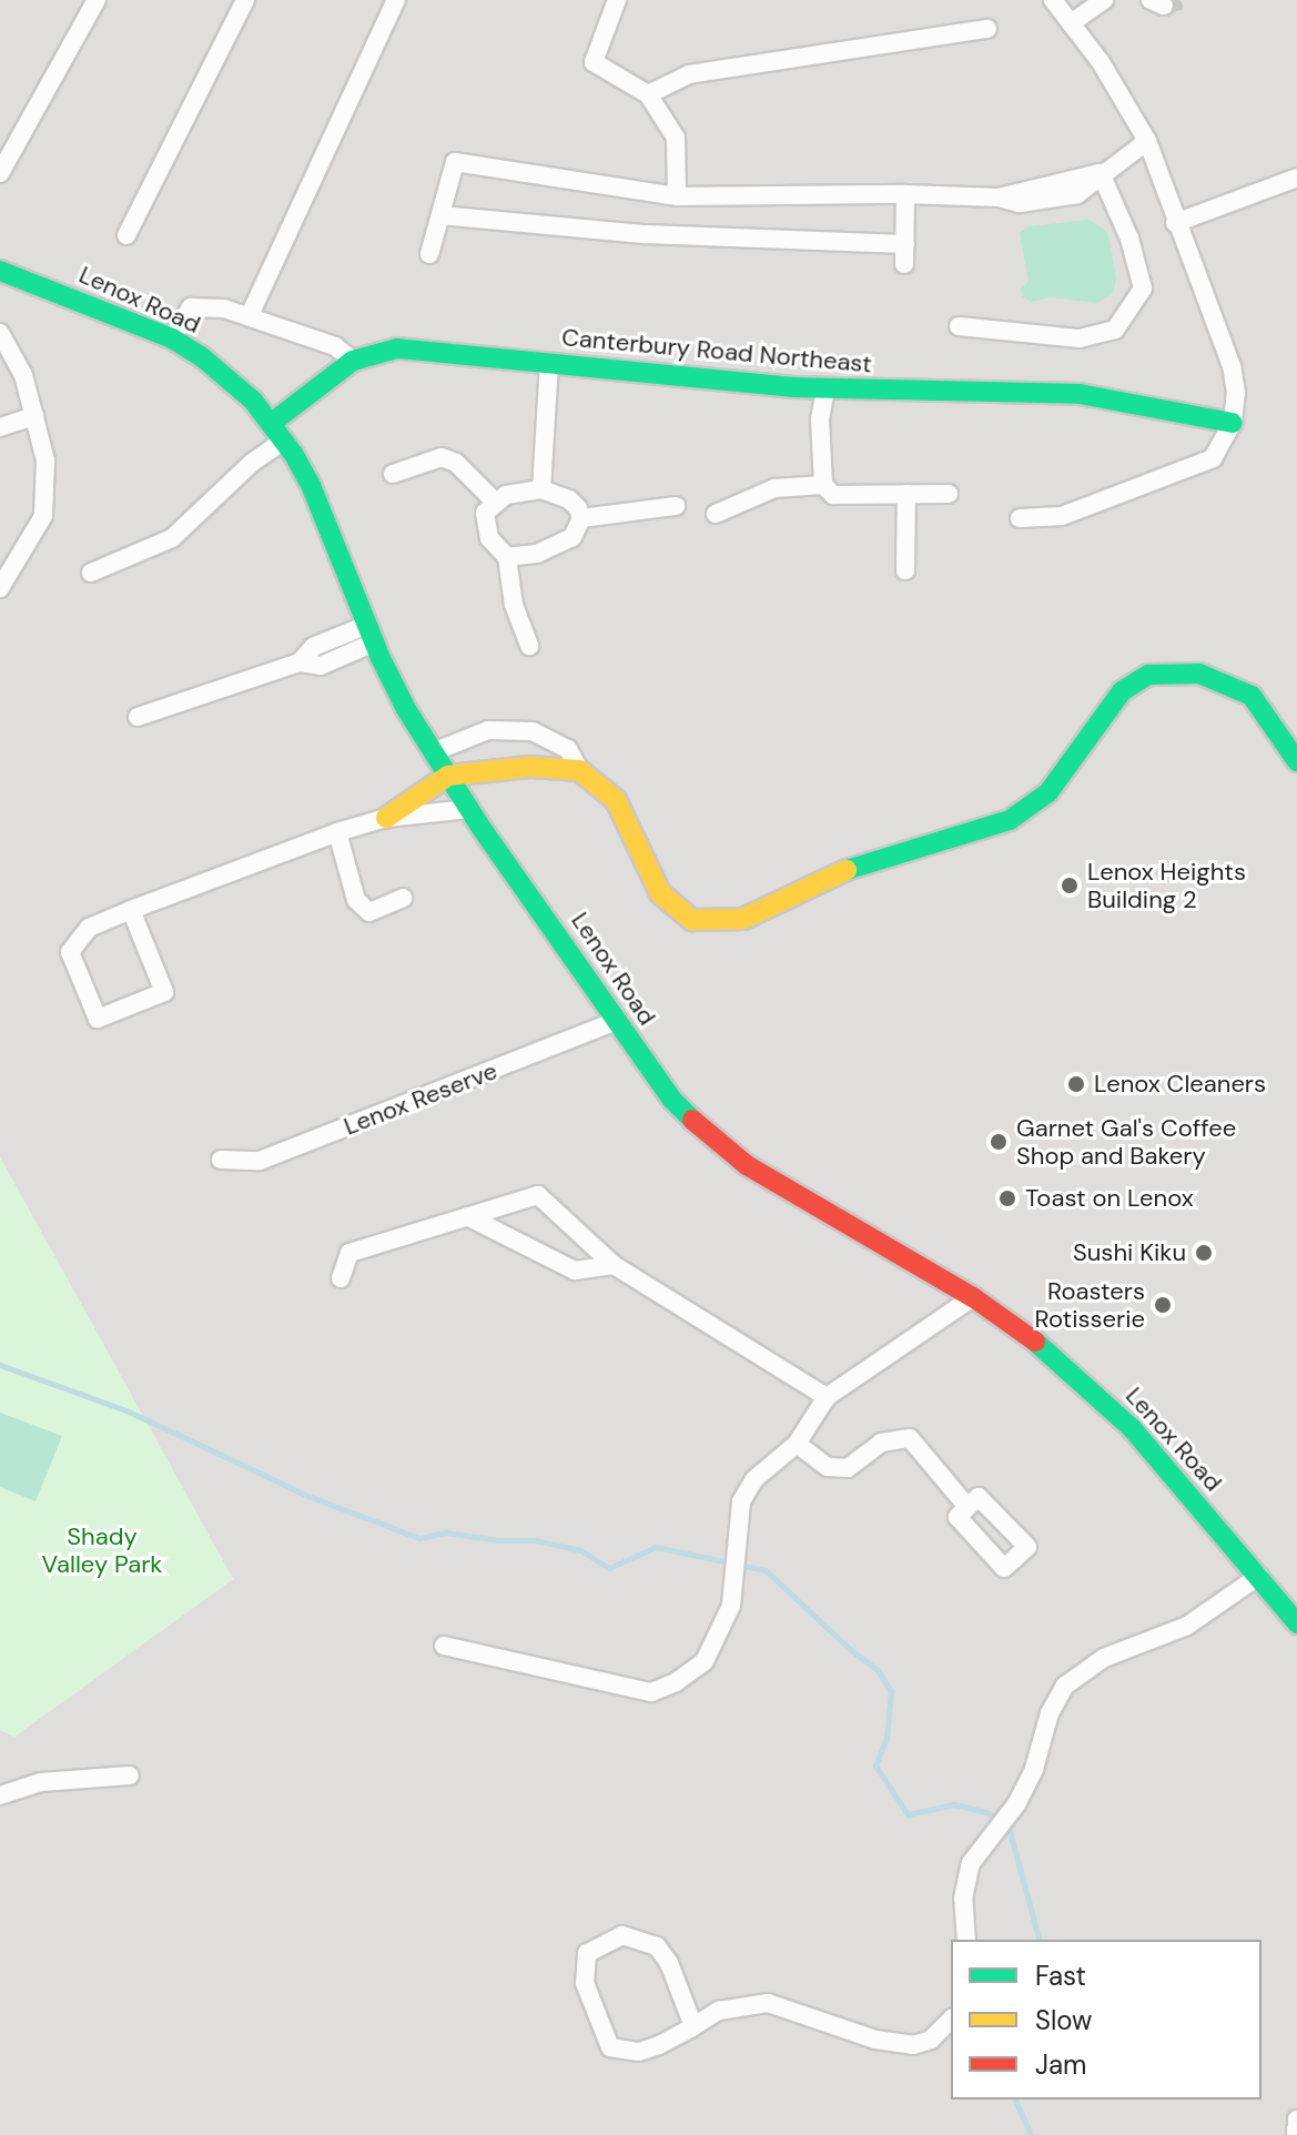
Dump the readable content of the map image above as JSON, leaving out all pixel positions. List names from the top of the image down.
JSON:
{
  "streets": {
    "street": ["Lenox Road", "Canterbury Road Northeast", "Lenox Reserve"]
  },
  "crossings": [
    ["Lenox Road", "Canterbury Road Northeast"],
    ["Lenox Road", "Lenox Reserve"]
  ],
  "parks": ["Shady Valley Park"],
  "places": [
    "Lenox Heights Building 2",
    "Lenox Cleaners",
    "Garnet Gal's Coffee Shop and Bakery",
    "Toast on Lenox",
    "Sushi Kiku",
    "Roasters Rotisserie"
  ],
  "legend": ["Fast", "Slow", "Jam"]
}
